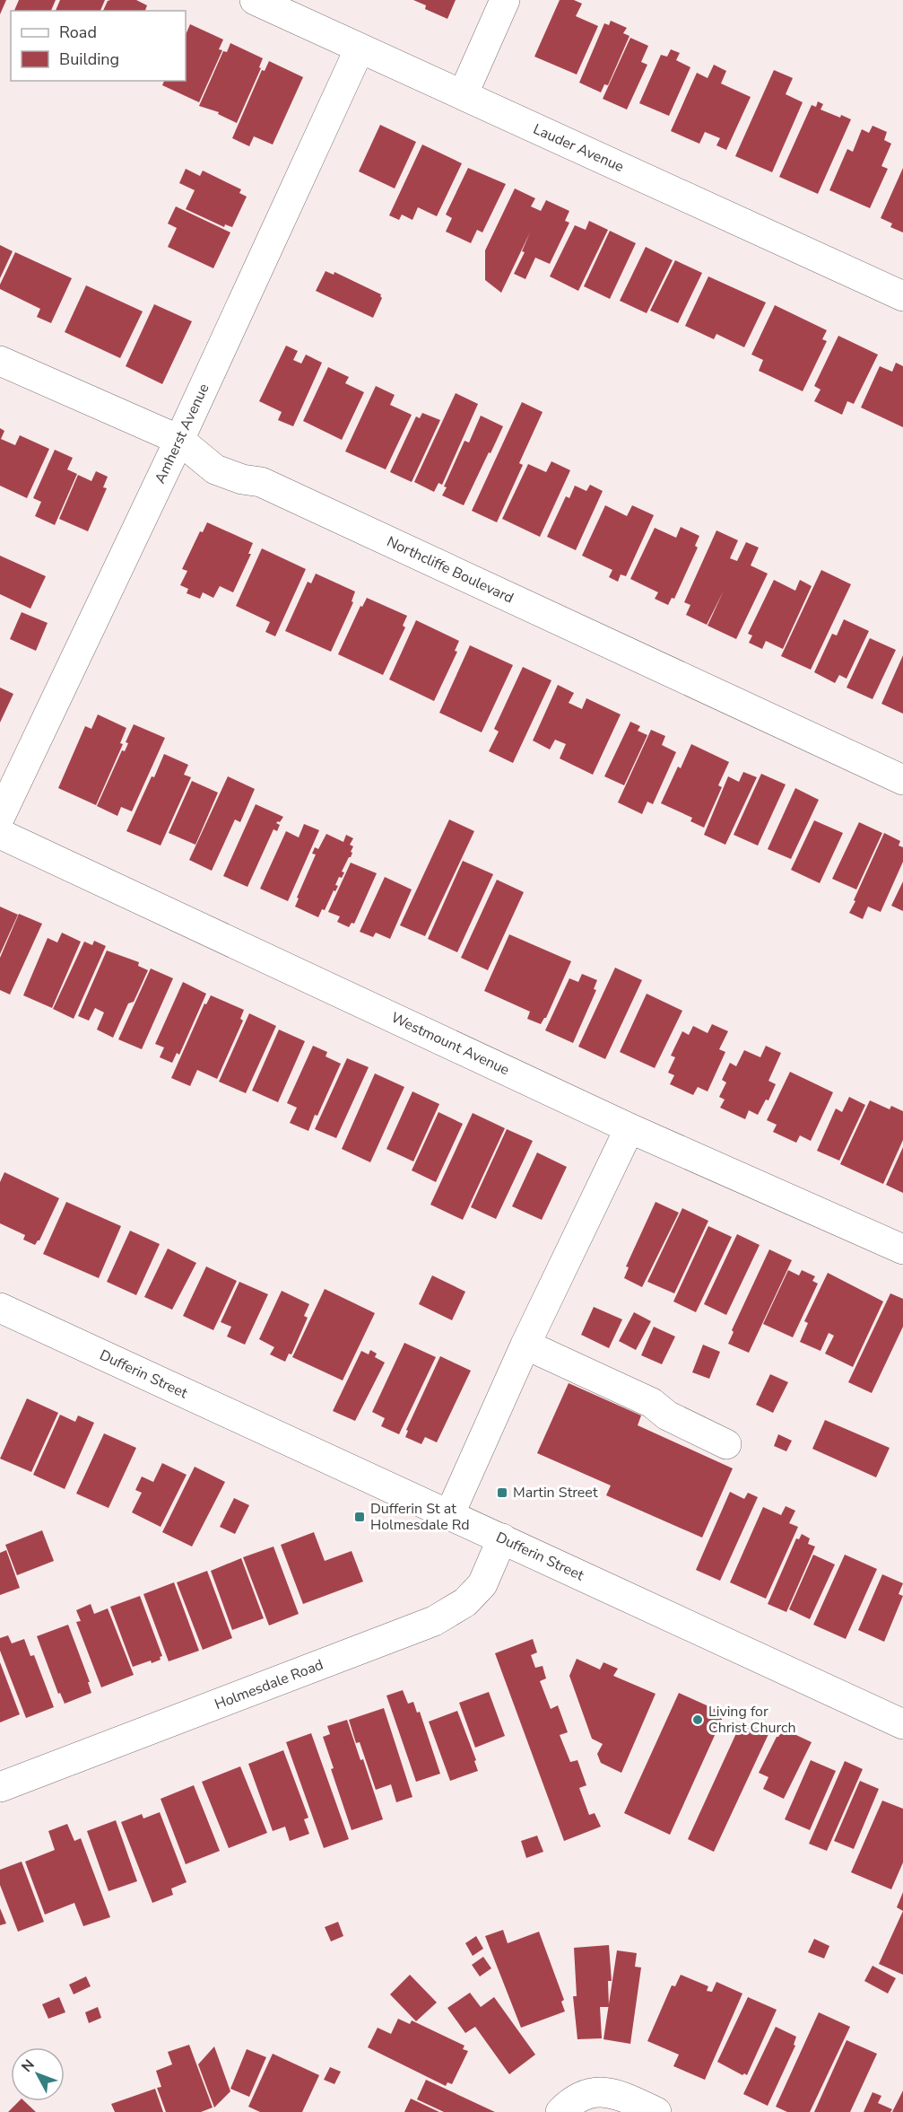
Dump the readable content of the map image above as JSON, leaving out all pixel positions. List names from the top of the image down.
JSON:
{
  "streets": {
    "street": [
      "Lauder Avenue",
      "Amherst Avenue",
      "Northcliffe Boulevard",
      "Westmount Avenue",
      "Dufferin Street",
      "Holmesdale Road"
    ]
  },
  "crossings": [
    ["Lauder Avenue", "Amherst Avenue"],
    ["Amherst Avenue", "Northcliffe Boulevard"],
    ["Dufferin Street", "Holmesdale Road"]
  ],
  "places": {
    "transit": ["Martin Street", "Dufferin St at Holmesdale Rd"],
    "other": ["Living for Christ Church"]
  },
  "legend": ["Road", "Building"],
  "north": "top left"
}
